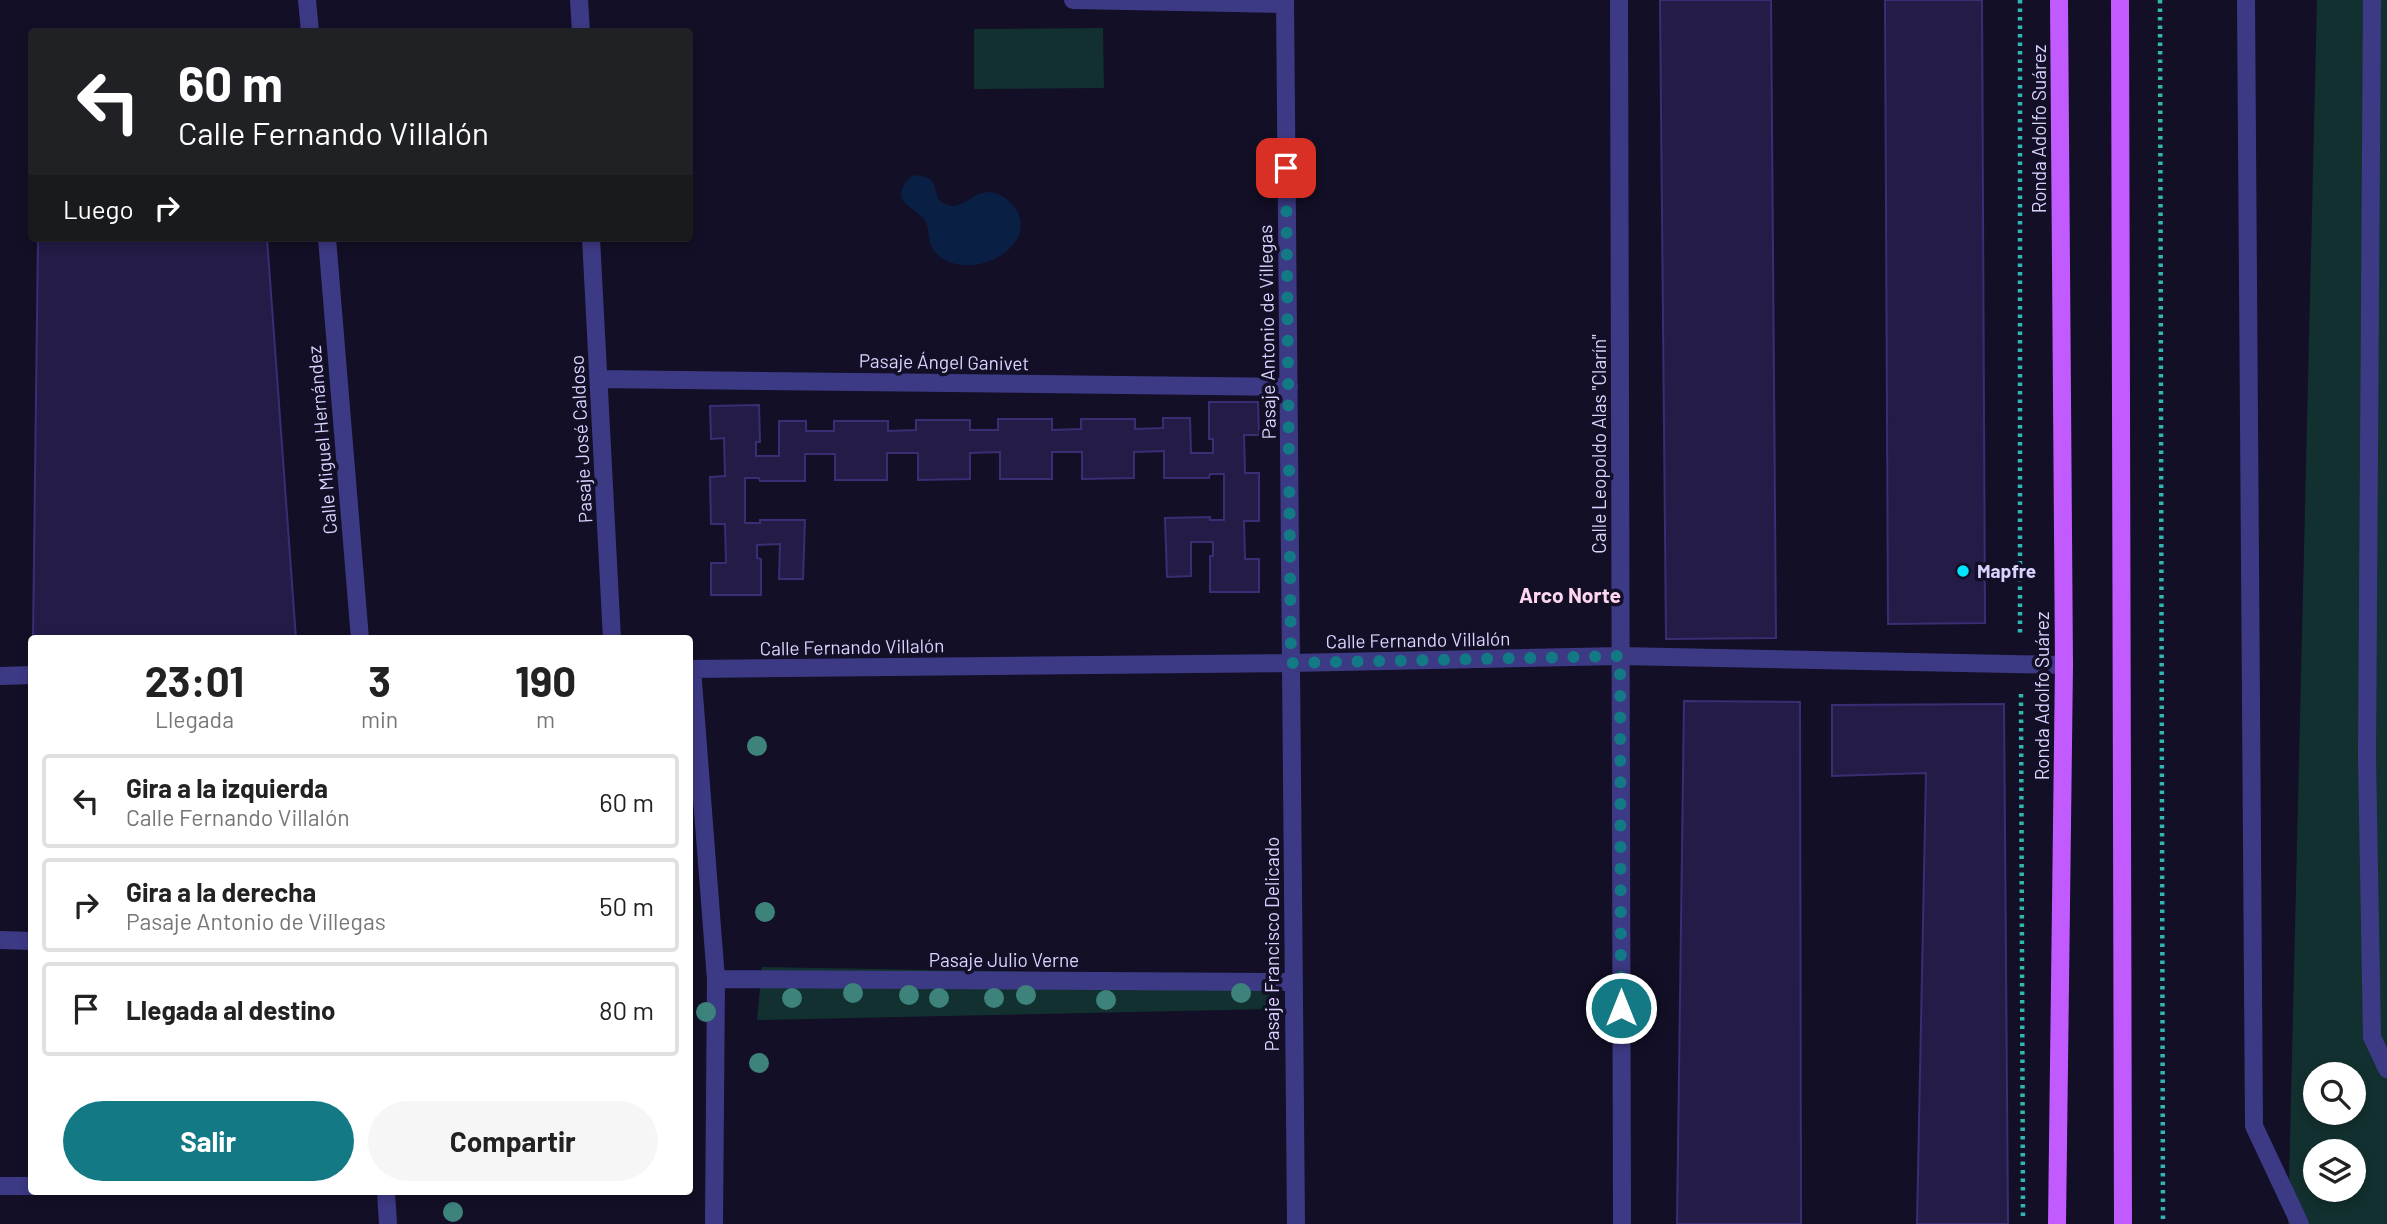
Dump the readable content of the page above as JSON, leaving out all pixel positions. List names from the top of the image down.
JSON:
{
  "streets": {
    "main road": ["Ronda Adolfo Suárez"],
    "street": [
      "Pasaje Antonio de Villegas",
      "Pasaje Ángel Ganivet",
      "Pasaje José Caldoso",
      "Calle Miguel Hernández",
      "Calle Leopoldo Alas \"Clarín\"",
      "Calle Fernando Villalón",
      "Pasaje Francisco Delicado",
      "Pasaje Julio Verne"
    ]
  },
  "crossings": [
    ["Ronda Adolfo Suárez", "Calle Fernando Villalón"],
    ["Pasaje Antonio de Villegas", "Pasaje Ángel Ganivet"],
    ["Pasaje Antonio de Villegas", "Calle Fernando Villalón"],
    ["Pasaje Antonio de Villegas", "Pasaje Francisco Delicado"],
    ["Pasaje Ángel Ganivet", "Pasaje José Caldoso"],
    ["Calle Leopoldo Alas \"Clarín\"", "Calle Fernando Villalón"],
    ["Calle Fernando Villalón", "Pasaje Francisco Delicado"],
    ["Pasaje Francisco Delicado", "Pasaje Julio Verne"]
  ],
  "districts": ["Arco Norte"],
  "places": ["Mapfre"],
  "page": {
    "turn": ["60 m", "Calle Fernando Villalón"],
    "then": "Luego",
    "eta": [
      "23:01",
      "Llegada",
      "3",
      "min",
      "190",
      "m"
    ],
    "list": [
      {
        "name": "Gira a la izquierda",
        "note": "Calle Fernando Villalón",
        "value": "60 m"
      },
      {
        "name": "Gira a la derecha",
        "note": "Pasaje Antonio de Villegas",
        "value": "50 m"
      },
      {
        "name": "Llegada al destino",
        "value": "80 m"
      }
    ],
    "buttons": ["Salir", "Compartir"]
  }
}
